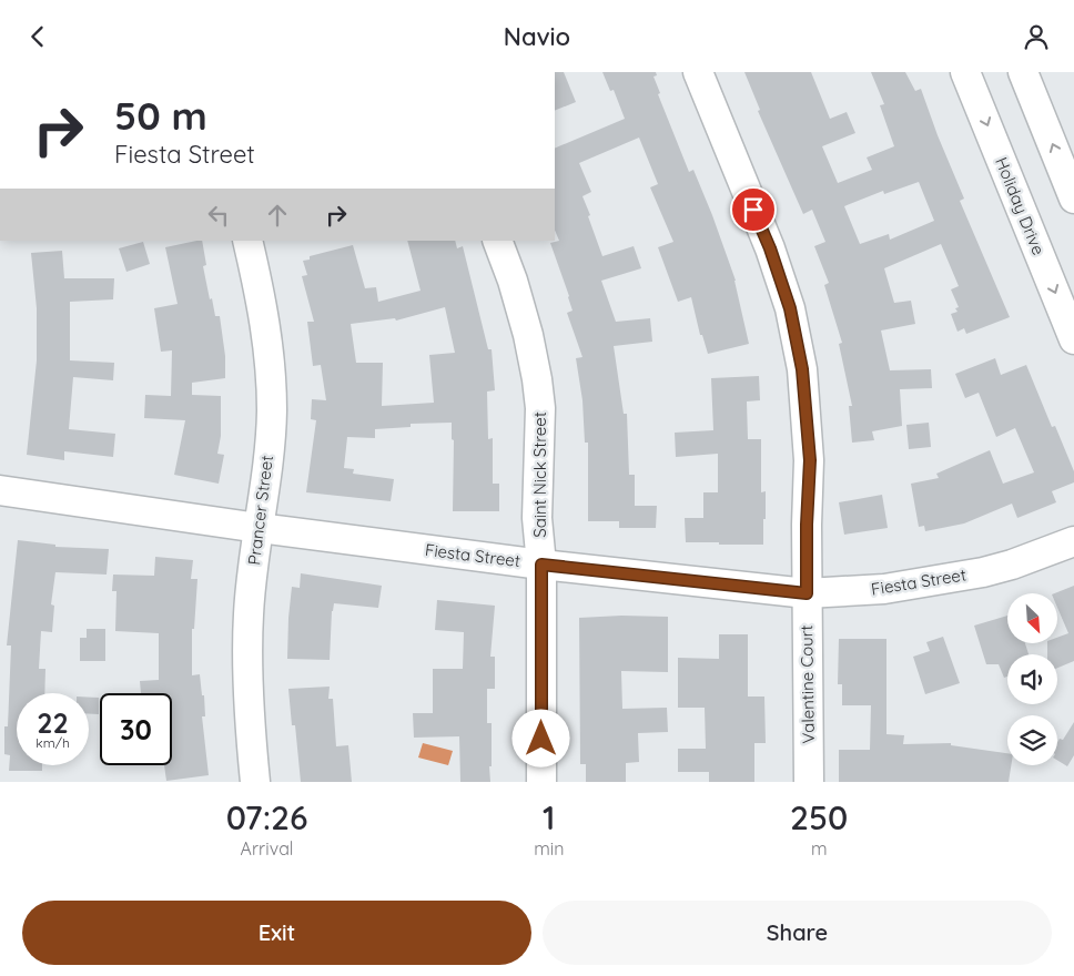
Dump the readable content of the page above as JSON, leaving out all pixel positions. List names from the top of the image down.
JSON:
{
  "streets": {
    "street": [
      "Holiday Drive",
      "Saint Nick Street",
      "Prancer Street",
      "Fiesta Street",
      "Valentine Court"
    ]
  },
  "crossings": [
    ["Saint Nick Street", "Fiesta Street"],
    ["Prancer Street", "Fiesta Street"],
    ["Fiesta Street", "Valentine Court"]
  ],
  "north": "bottom right",
  "page": {
    "header": "Navio",
    "turn": ["50 m", "Fiesta Street"],
    "speed": "22 km/h",
    "limit": "30",
    "eta": [
      "07:26",
      "Arrival",
      "1",
      "min",
      "250",
      "m"
    ],
    "buttons": ["Exit", "Share"]
  }
}
